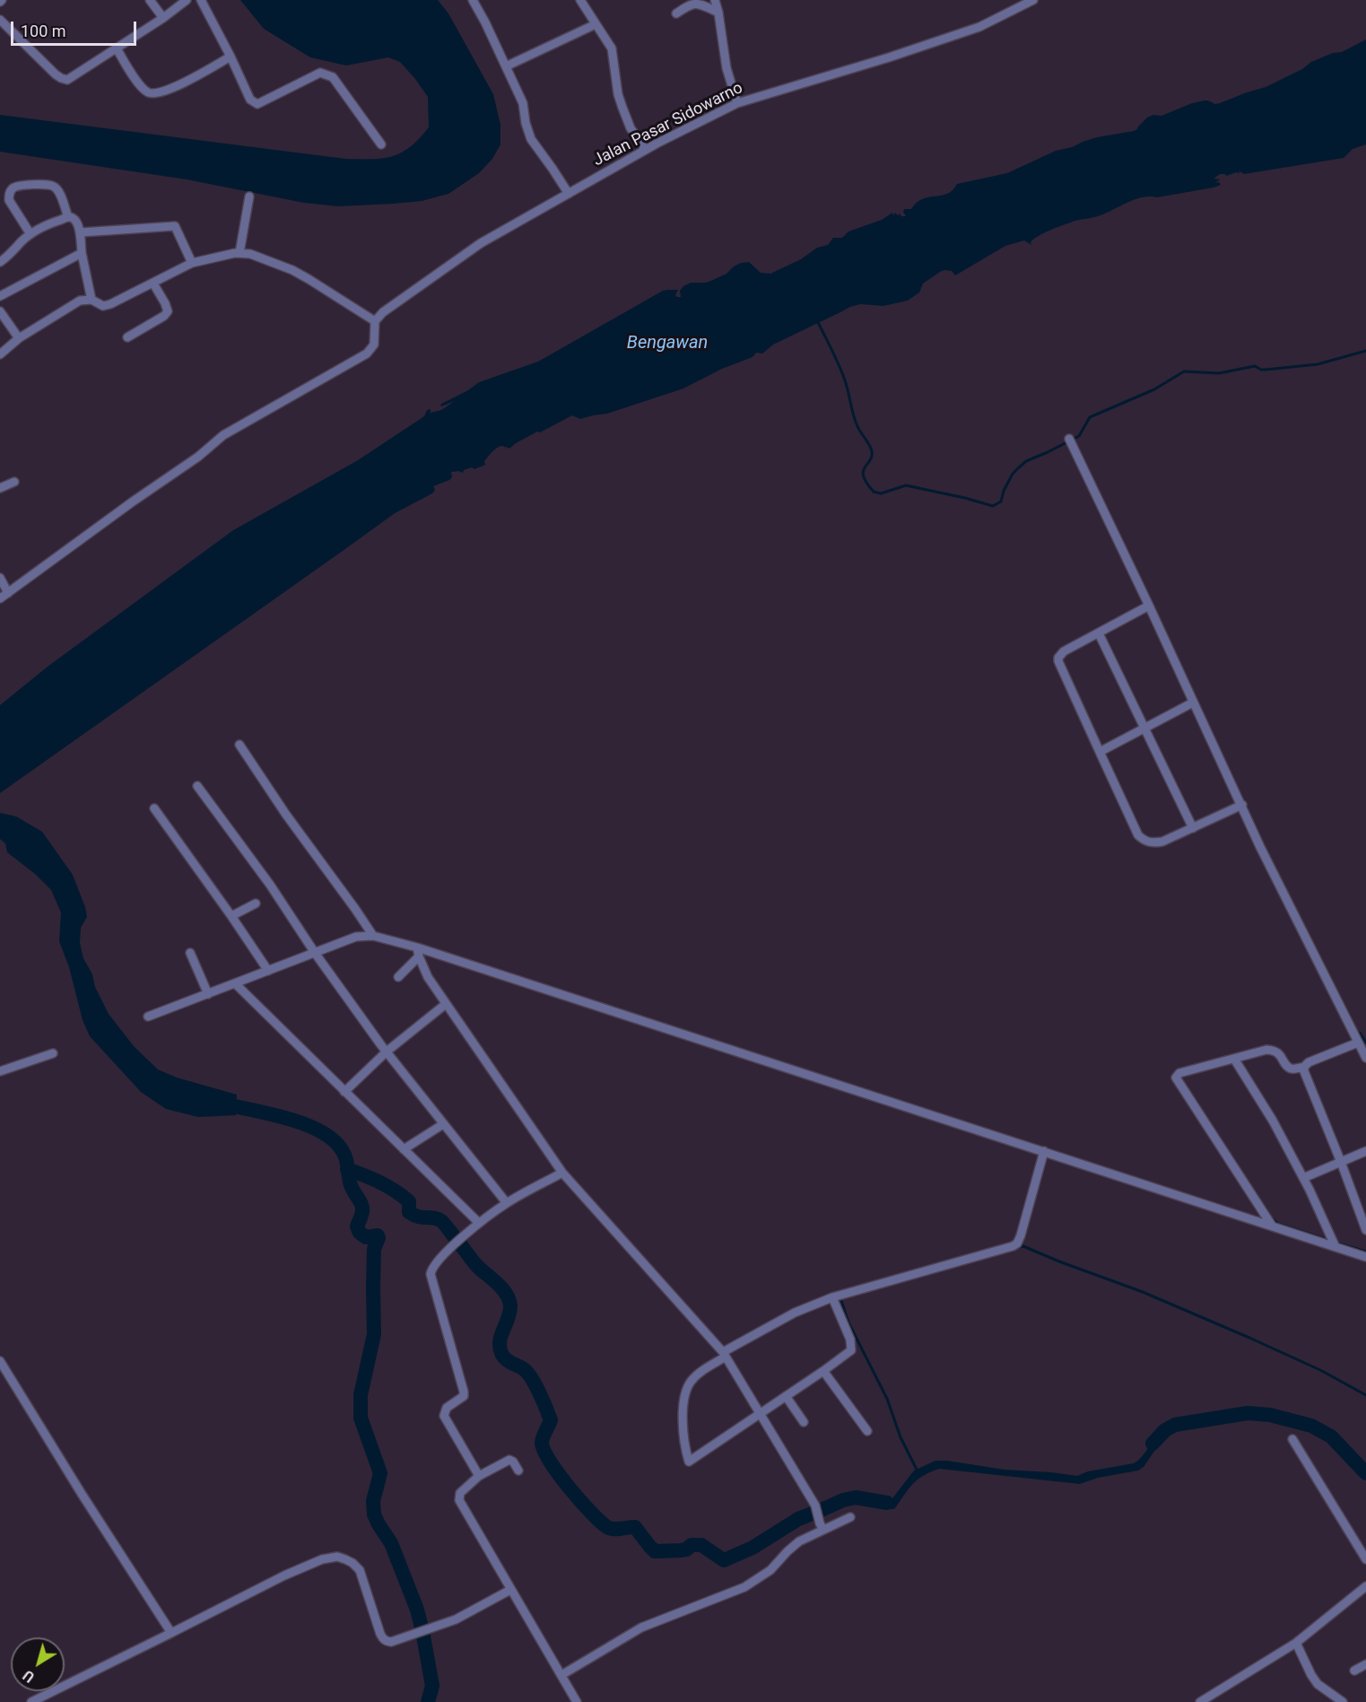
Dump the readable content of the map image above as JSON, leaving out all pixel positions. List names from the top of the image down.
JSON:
{
  "streets": {
    "street": ["Jalan Pasar Sidowarno"]
  },
  "water": ["Bengawan"],
  "scale_bar": "100 m",
  "north": "bottom left"
}
